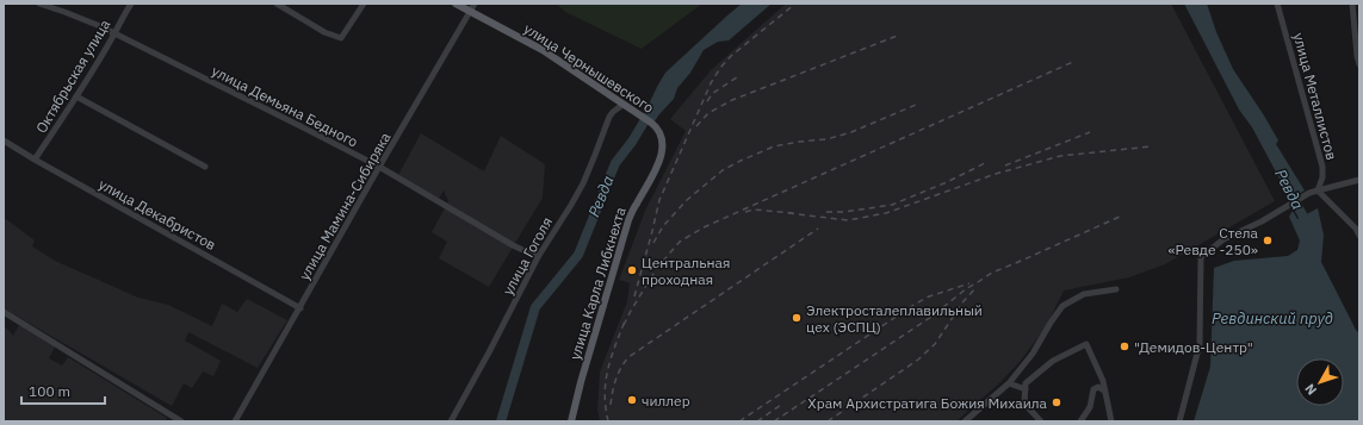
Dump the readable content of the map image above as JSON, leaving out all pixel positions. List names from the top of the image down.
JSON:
{
  "streets": {
    "main road": ["улица Чернышевского", "улица Карла Либкнехта"],
    "street": [
      "Октябрьская улица",
      "улица Металлистов",
      "улица Демьяна Бедного",
      "улица Мамина-Сибиряка",
      "улица Декабристов",
      "улица Гоголя"
    ]
  },
  "crossings": [
    ["улица Чернышевского", "улица Мамина-Сибиряка"],
    ["улица Чернышевского", "улица Гоголя"],
    ["улица Чернышевского", "улица Карла Либкнехта"],
    ["Октябрьская улица", "улица Демьяна Бедного"],
    ["Октябрьская улица", "улица Декабристов"],
    ["улица Демьяна Бедного", "улица Мамина-Сибиряка"],
    ["улица Демьяна Бедного", "улица Гоголя"],
    ["улица Мамина-Сибиряка", "улица Декабристов"]
  ],
  "water": ["Ревда", "Ревдинский пруд"],
  "places": [
    "Стела «Ревде -250»",
    "Центральная проходная",
    "Электросталеплавильный цех (ЭСПЦ)",
    "\"Демидов-Центр\"",
    "чиллер",
    "Храм Архистратига Божия Михаила"
  ],
  "scale_bar": "100 m",
  "north": "bottom left"
}
